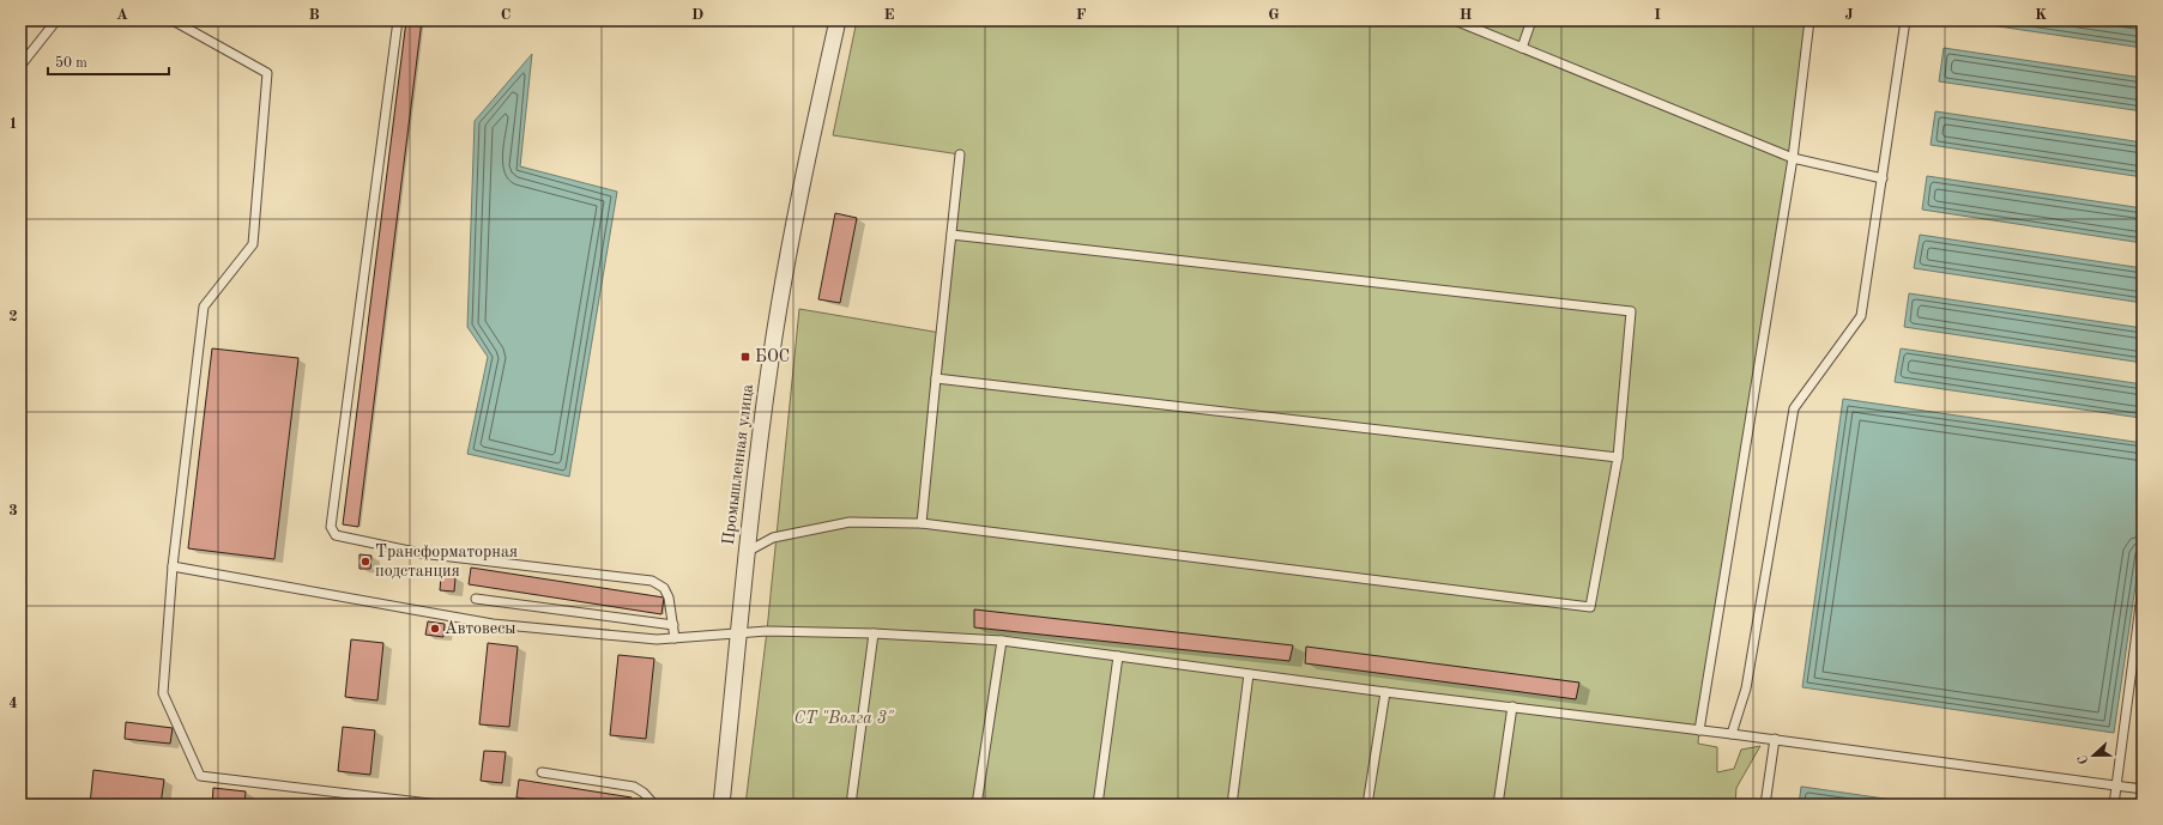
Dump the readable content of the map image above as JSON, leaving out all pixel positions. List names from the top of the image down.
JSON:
{
  "streets": {
    "street": ["Промышленная улица"]
  },
  "parks": ["СТ \"Волга 3\""],
  "places": {
    "transit": ["БОС"],
    "other": ["Трансформаторная подстанция", "Автовесы"]
  },
  "scale_bar": "50 m",
  "north": "left",
  "grid": {
    "columns": [
      "A",
      "B",
      "C",
      "D",
      "E",
      "F",
      "G",
      "H",
      "I",
      "J",
      "K"
    ],
    "rows": [
      "1",
      "2",
      "3",
      "4"
    ]
  }
}
